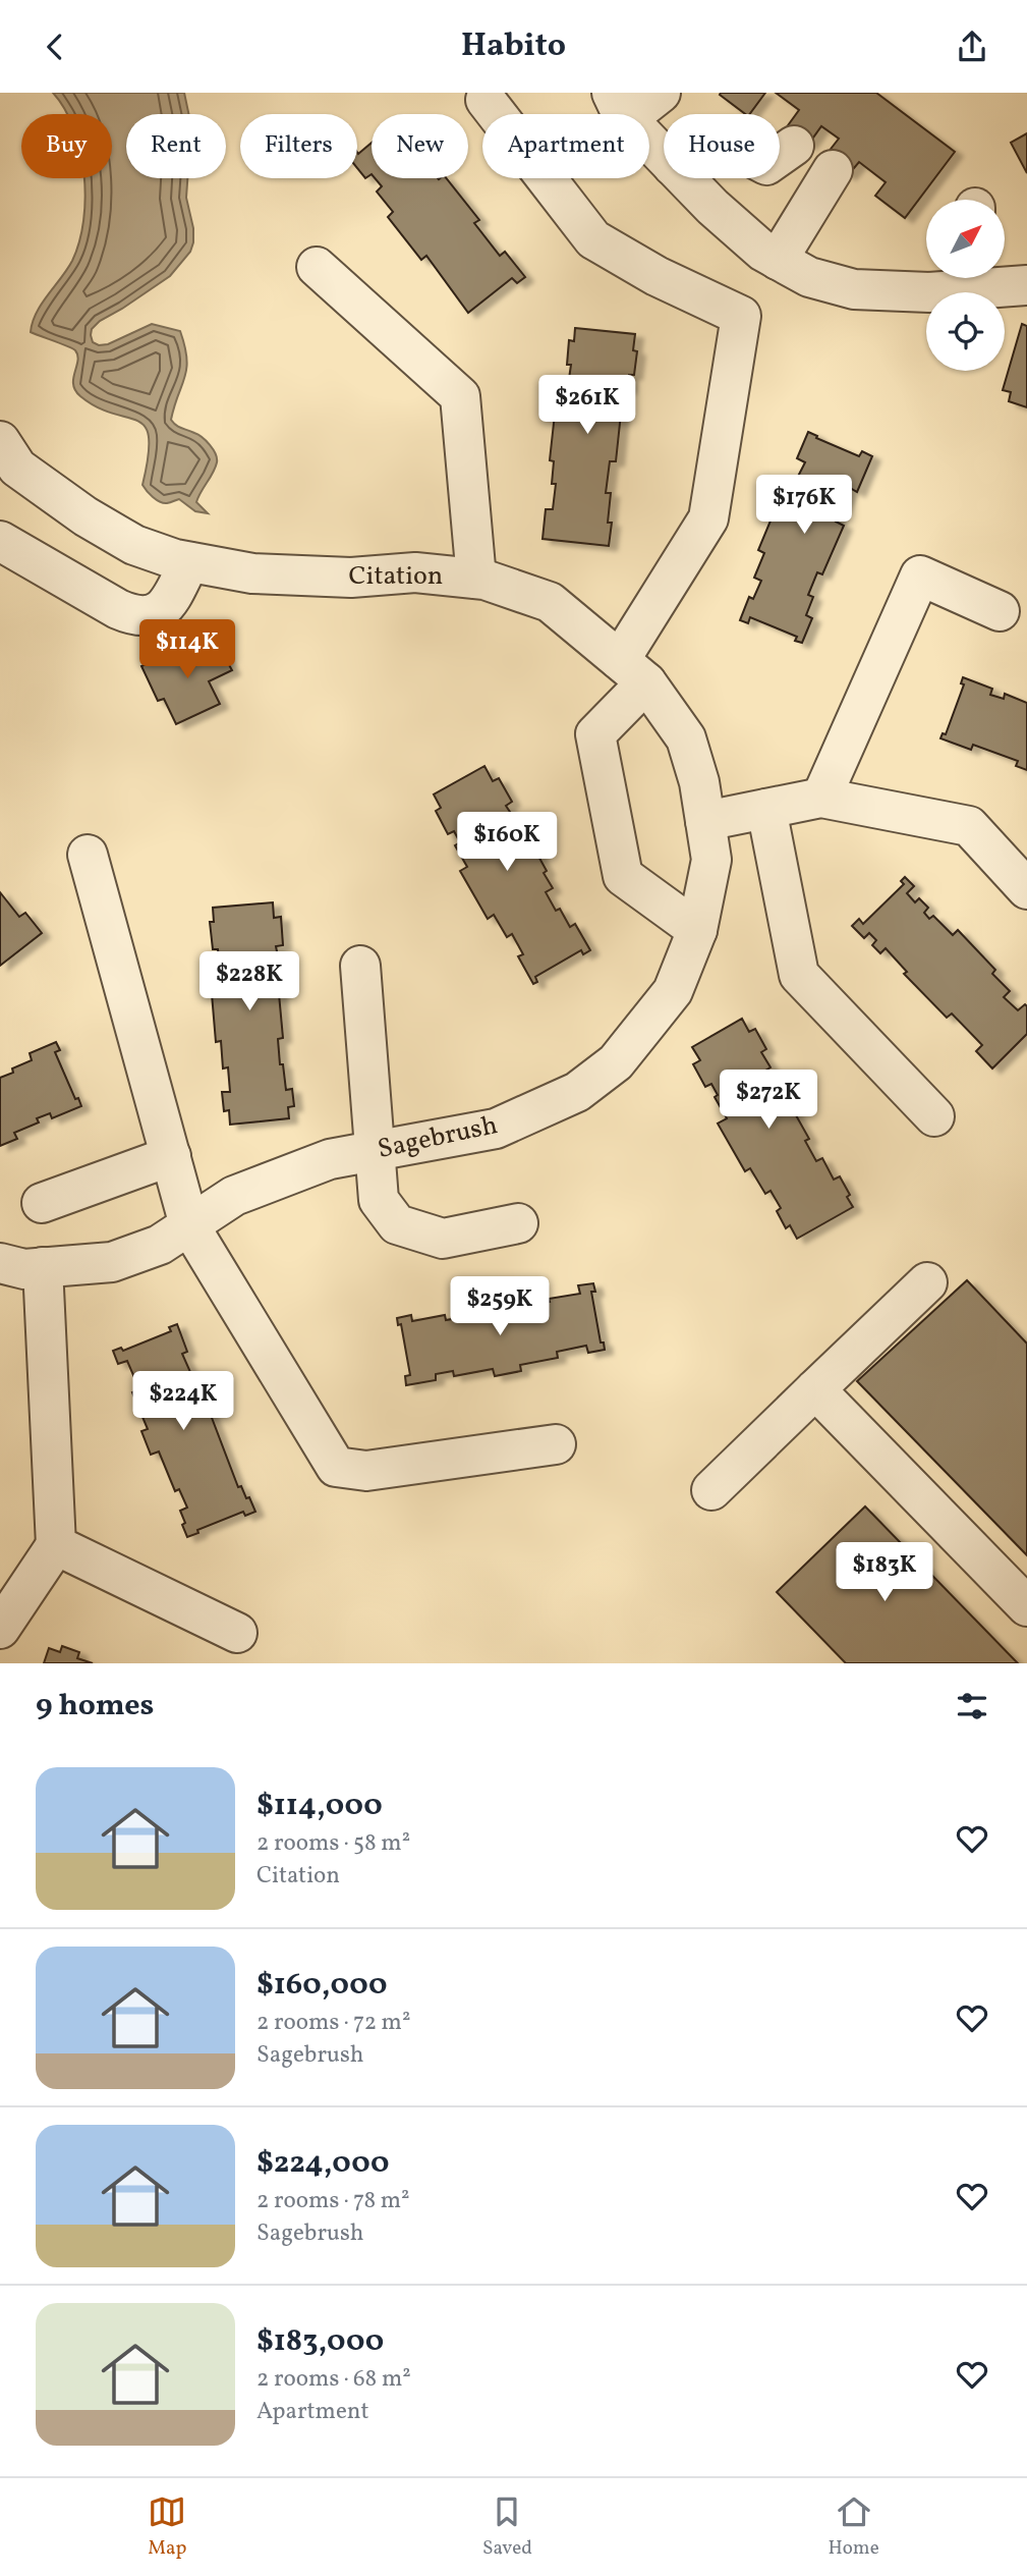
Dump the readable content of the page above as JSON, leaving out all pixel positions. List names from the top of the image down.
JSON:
{
  "streets": {
    "street": ["Citation", "Sagebrush"]
  },
  "crossings": [
    ["Citation", "Sagebrush"]
  ],
  "north": "top right",
  "page": {
    "header": "Habito",
    "chip": [
      "Buy",
      "Rent",
      "Filters",
      "New",
      "Apartment",
      "House"
    ],
    "price": [
      "$261K",
      "$176K",
      "$114K",
      "$160K",
      "$228K",
      "$272K",
      "$259K",
      "$224K",
      "$183K"
    ],
    "heading": "9 homes",
    "list": [
      {
        "name": "$114,000",
        "note": "2 rooms · 58 m² · Citation"
      },
      {
        "name": "$160,000",
        "note": "2 rooms · 72 m² · Sagebrush"
      },
      {
        "name": "$224,000",
        "note": "2 rooms · 78 m² · Sagebrush"
      },
      {
        "name": "$183,000",
        "note": "2 rooms · 68 m² · Apartment"
      }
    ],
    "tabs": ["Map", "Saved", "Home"]
  }
}
